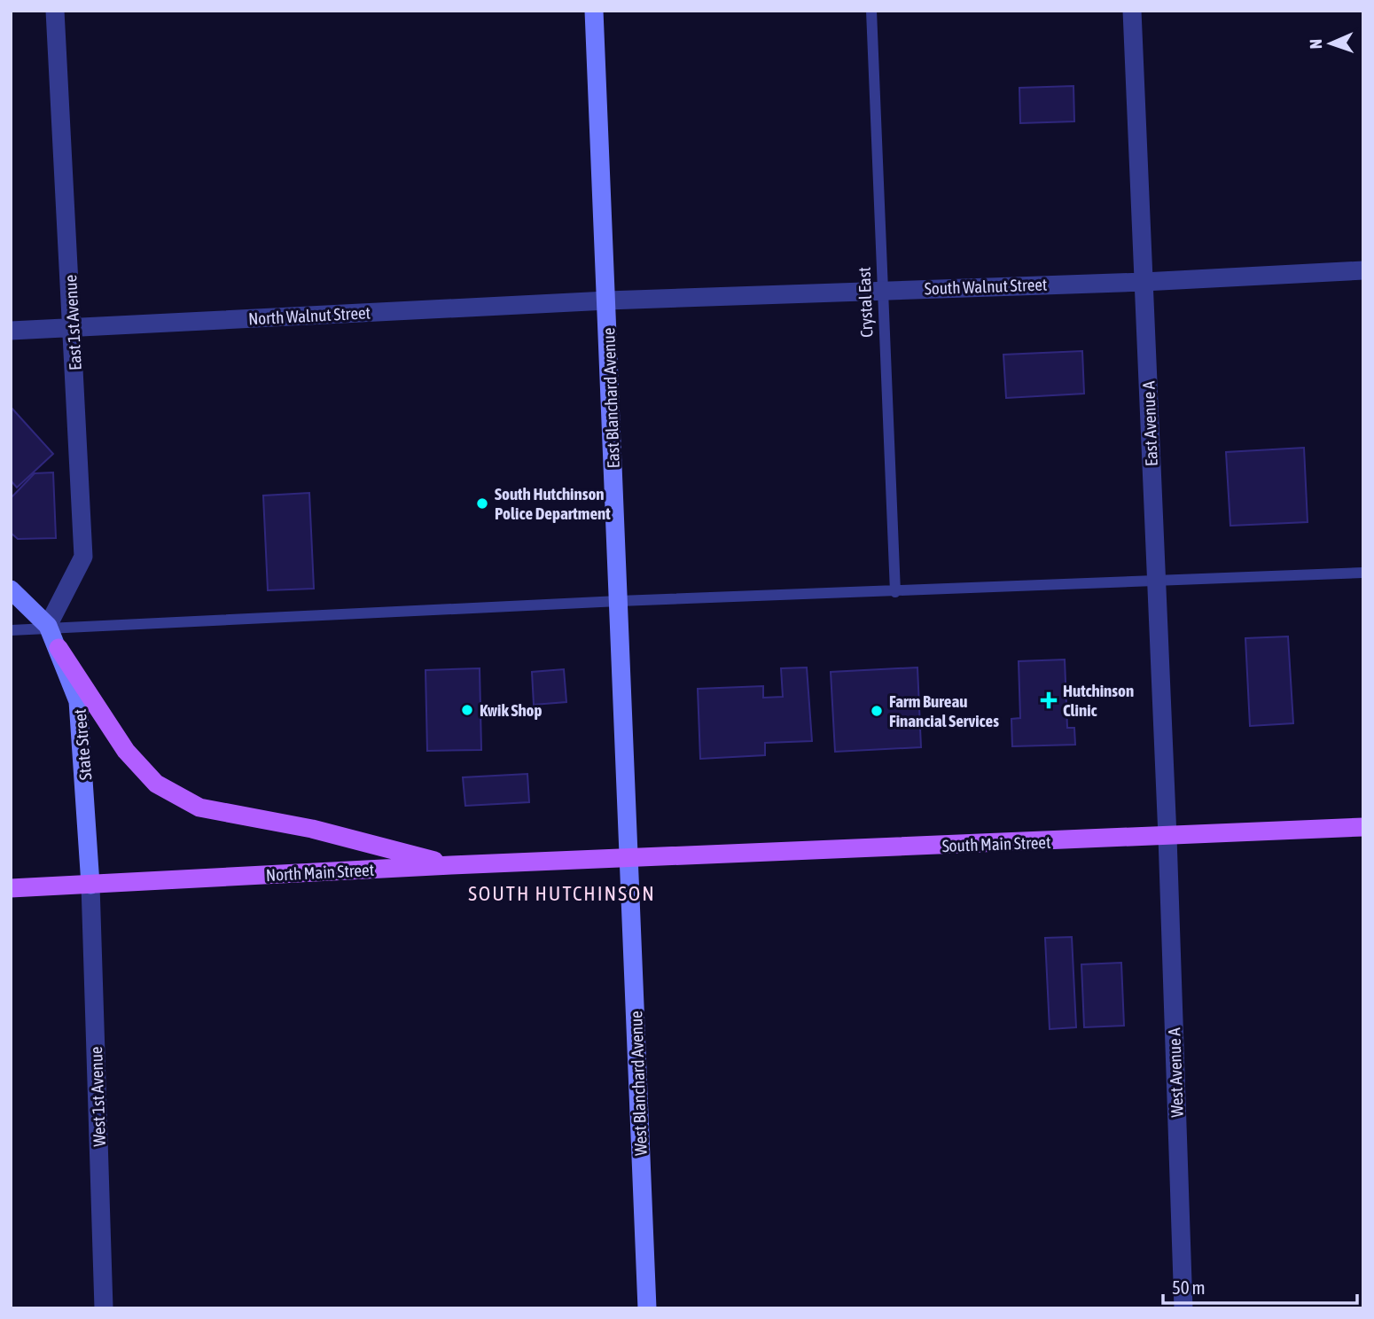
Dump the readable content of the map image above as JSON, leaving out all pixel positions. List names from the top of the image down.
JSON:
{
  "streets": {
    "main road": ["South Main Street", "North Main Street"],
    "street": [
      "South Walnut Street",
      "North Walnut Street",
      "East 1st Avenue",
      "East Blanchard Avenue",
      "East Avenue A",
      "State Street",
      "West Avenue A",
      "West Blanchard Avenue",
      "West 1st Avenue"
    ],
    "lane": ["Crystal East"]
  },
  "crossings": [
    ["South Walnut Street", "Crystal East"],
    ["South Walnut Street", "North Walnut Street"],
    ["South Walnut Street", "East Blanchard Avenue"],
    ["South Walnut Street", "East Avenue A"],
    ["North Walnut Street", "East 1st Avenue"],
    ["North Walnut Street", "East Blanchard Avenue"],
    ["East 1st Avenue", "State Street"],
    ["East Blanchard Avenue", "South Main Street"],
    ["East Blanchard Avenue", "North Main Street"],
    ["East Blanchard Avenue", "West Blanchard Avenue"],
    ["East Avenue A", "South Main Street"],
    ["East Avenue A", "West Avenue A"],
    ["State Street", "North Main Street"],
    ["State Street", "West 1st Avenue"],
    ["South Main Street", "North Main Street"],
    ["South Main Street", "West Avenue A"],
    ["South Main Street", "West Blanchard Avenue"],
    ["North Main Street", "West Blanchard Avenue"],
    ["North Main Street", "West 1st Avenue"]
  ],
  "districts": ["SOUTH HUTCHINSON"],
  "places": {
    "other": ["South Hutchinson Police Department", "Kwik Shop", "Farm Bureau Financial Services"],
    "health": ["Hutchinson Clinic"]
  },
  "scale_bar": "50 m",
  "north": "left"
}
